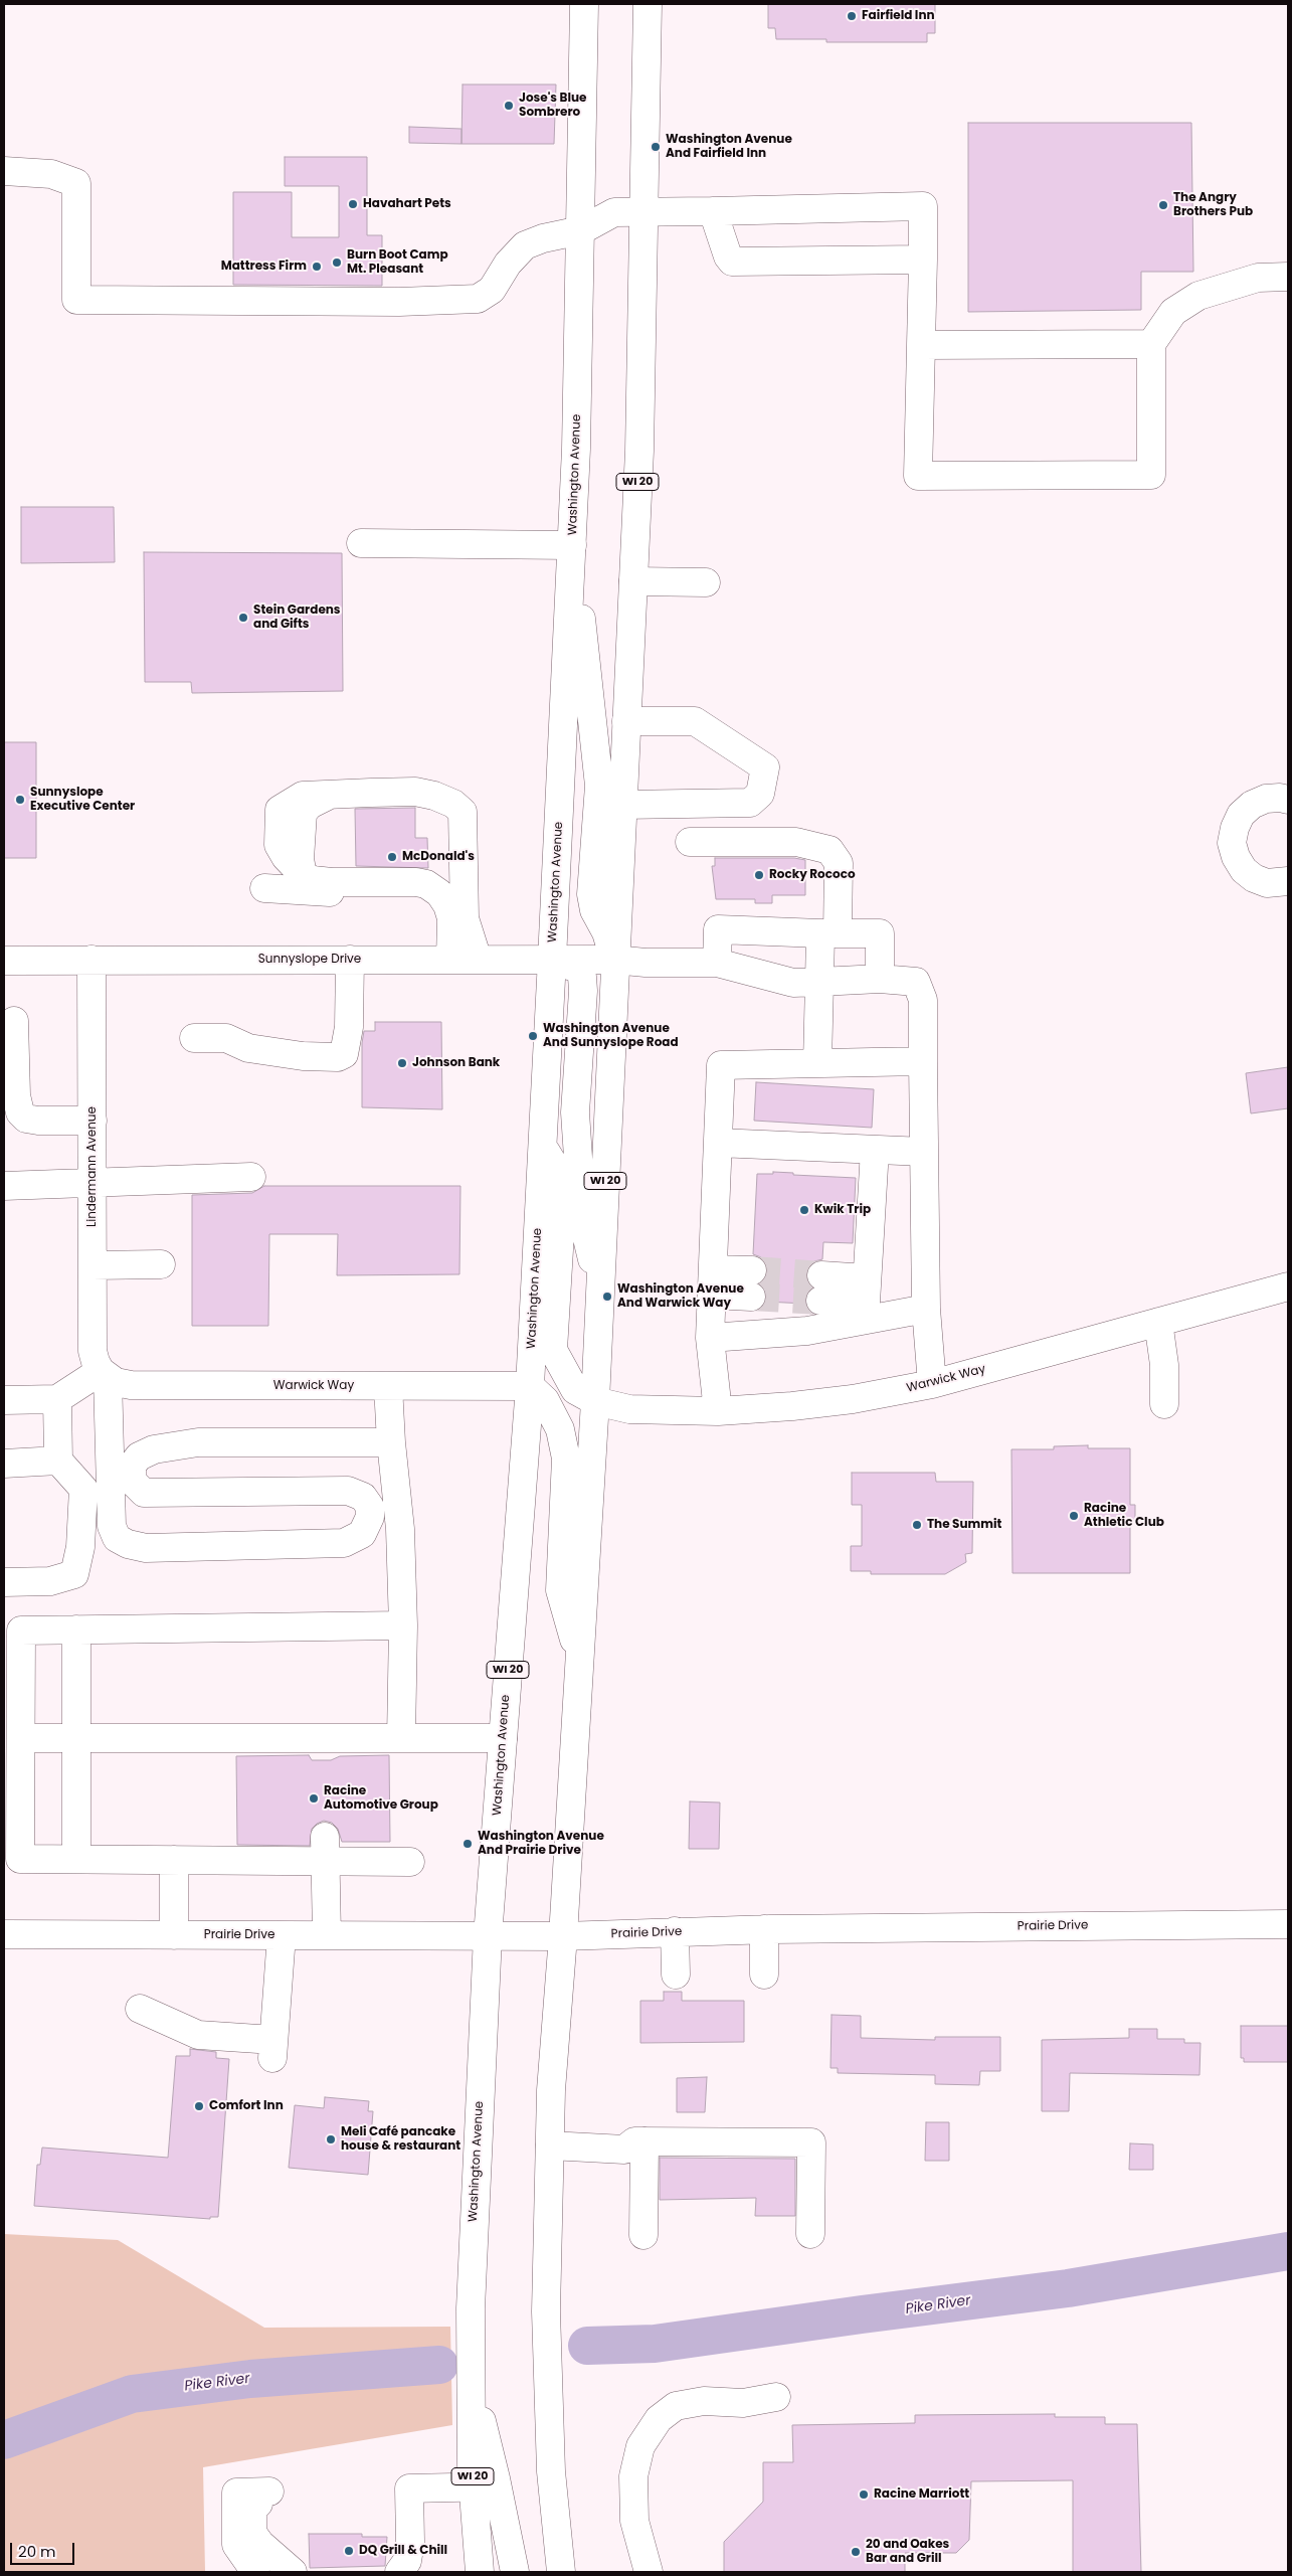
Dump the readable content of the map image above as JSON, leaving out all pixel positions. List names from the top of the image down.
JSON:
{
  "streets": {
    "main road": [
      "Washington Avenue",
      "WI 20",
      "Sunnyslope Drive",
      "Lindermann Avenue",
      "Warwick Way",
      "Prairie Drive"
    ]
  },
  "crossings": [
    ["Washington Avenue", "WI 20"],
    ["Washington Avenue", "Sunnyslope Drive"],
    ["Washington Avenue", "Warwick Way"],
    ["Washington Avenue", "Prairie Drive"],
    ["WI 20", "Sunnyslope Drive"],
    ["WI 20", "Warwick Way"],
    ["WI 20", "Prairie Drive"],
    ["Sunnyslope Drive", "Lindermann Avenue"],
    ["Lindermann Avenue", "Warwick Way"]
  ],
  "water": ["Pike River"],
  "places": [
    "Fairfield Inn",
    "Jose's Blue Sombrero",
    "Washington Avenue And Fairfield Inn",
    "Havahart Pets",
    "The Angry Brothers Pub",
    "Burn Boot Camp Mt. Pleasant",
    "Mattress Firm",
    "Stein Gardens and Gifts",
    "Sunnyslope Executive Center",
    "McDonald's",
    "Rocky Rococo",
    "Washington Avenue And Sunnyslope Road",
    "Johnson Bank",
    "Kwik Trip",
    "Washington Avenue And Warwick Way",
    "Racine Athletic Club",
    "The Summit",
    "Racine Automotive Group",
    "Washington Avenue And Prairie Drive",
    "Comfort Inn",
    "Meli Café pancake house & restaurant",
    "Racine Marriott",
    "DQ Grill & Chill",
    "20 and Oakes Bar and Grill"
  ],
  "scale_bar": "20 m"
}
